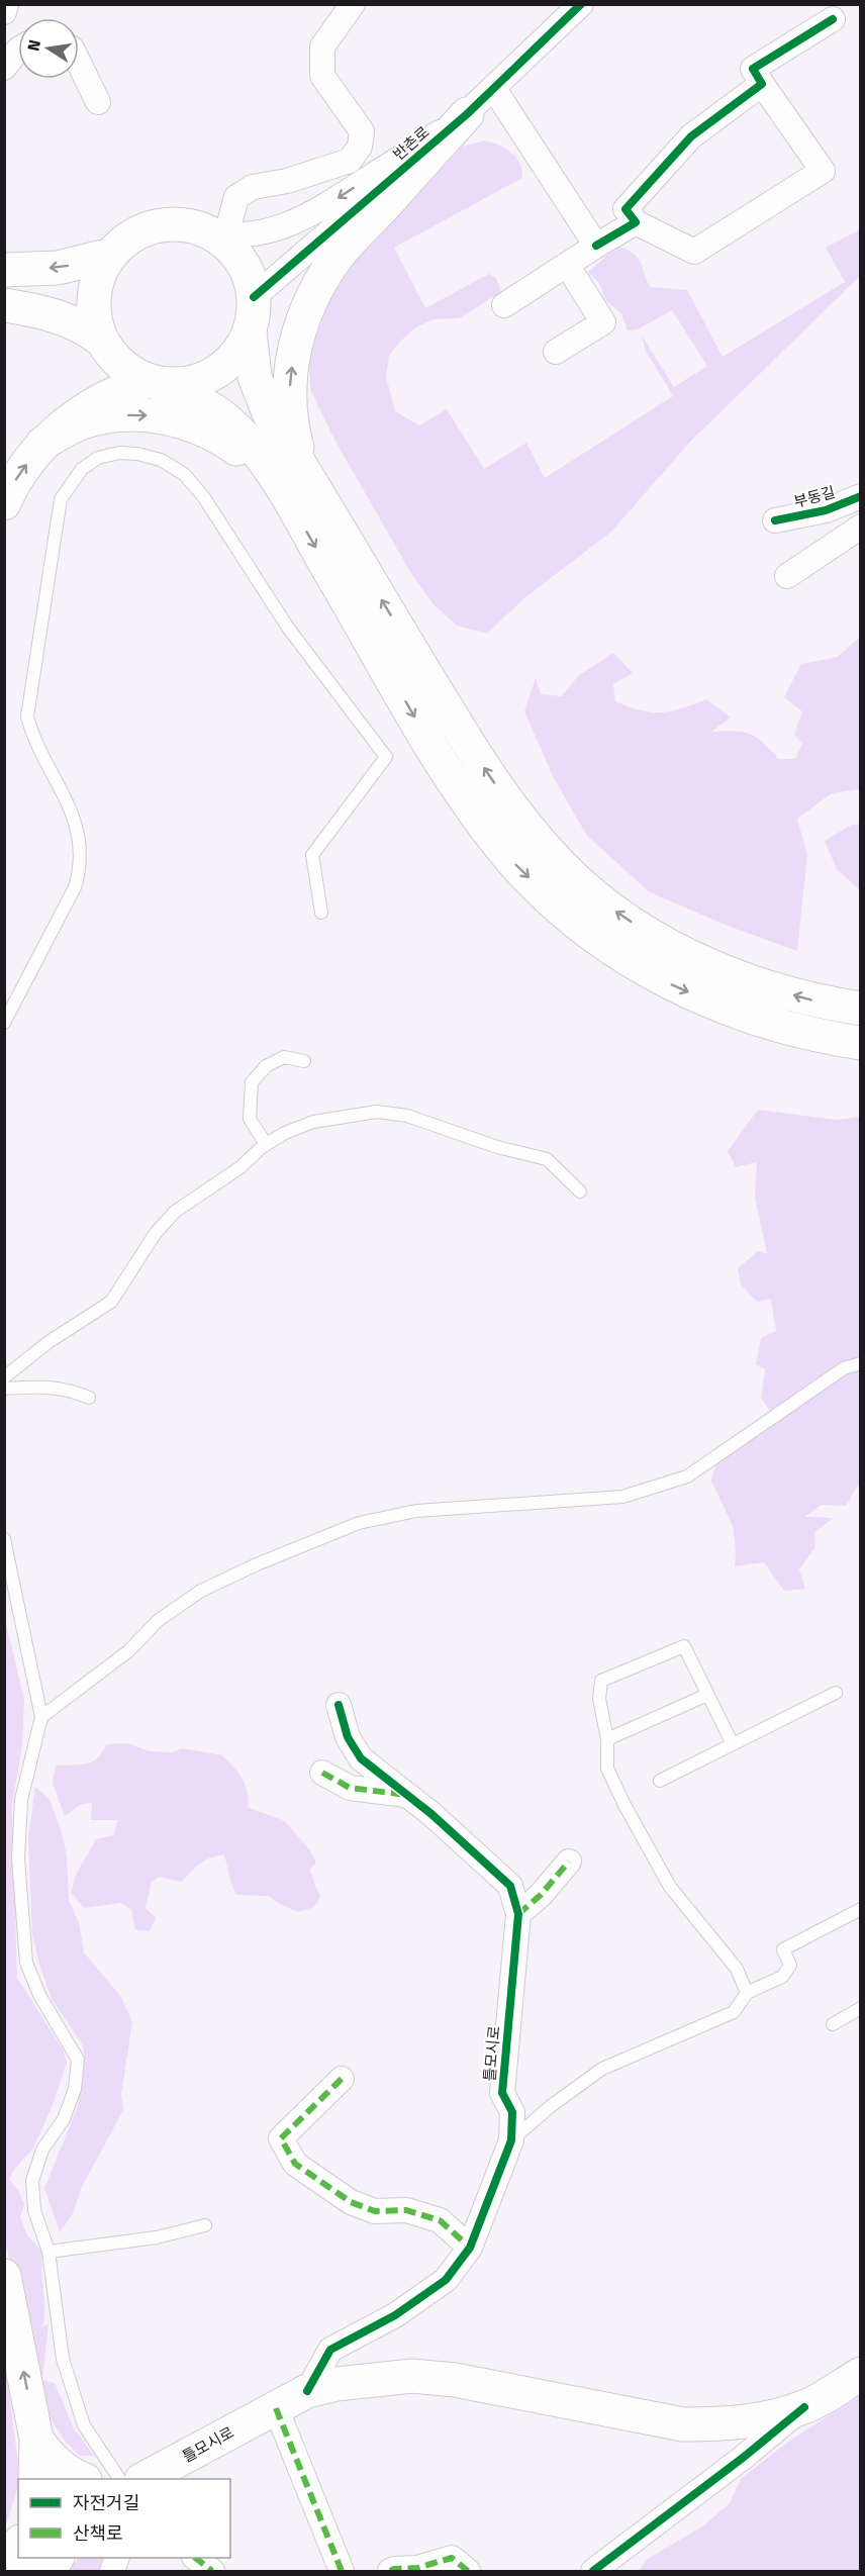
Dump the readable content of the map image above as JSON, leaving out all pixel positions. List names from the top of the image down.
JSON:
{
  "streets": {
    "main road": ["반촌로", "틀모시로"],
    "street": ["부동길"]
  },
  "legend": ["자전거길", "산책로"],
  "north": "left"
}
